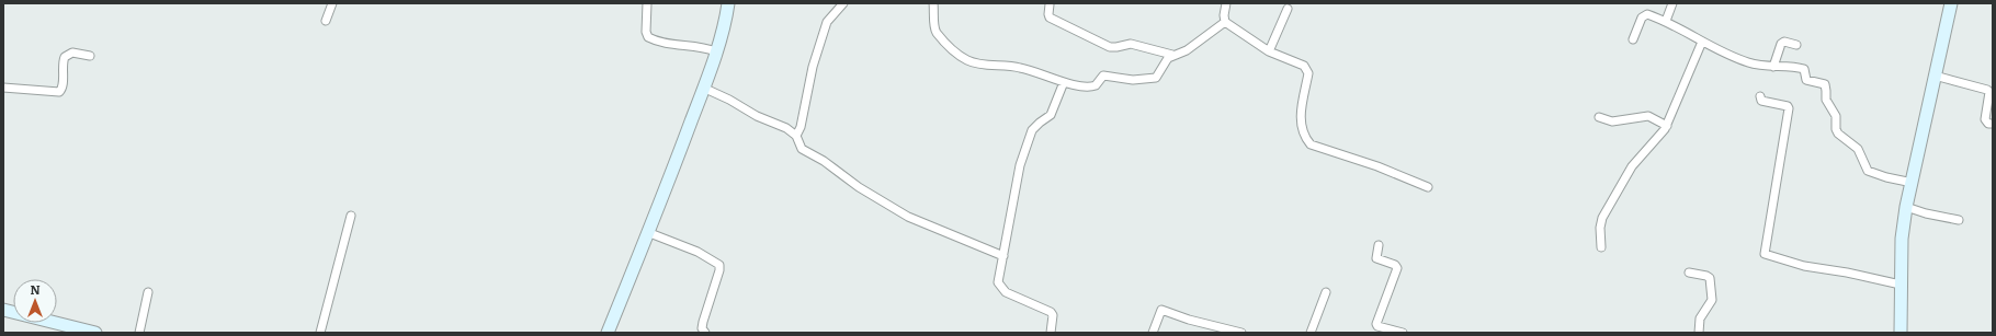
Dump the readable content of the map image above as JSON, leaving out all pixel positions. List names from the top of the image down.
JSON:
{
  "north": "top"
}
